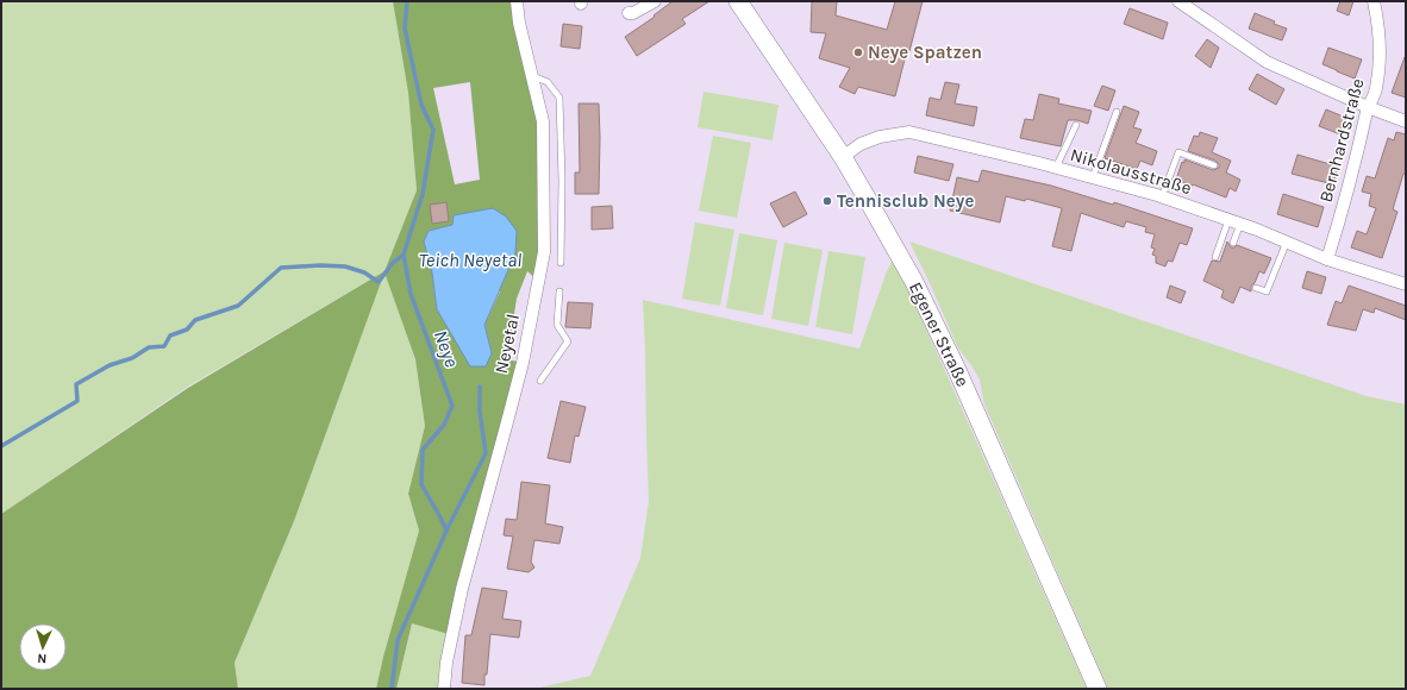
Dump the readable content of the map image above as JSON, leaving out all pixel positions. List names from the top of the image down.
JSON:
{
  "streets": {
    "street": [
      "Bernhardstraße",
      "Nikolausstraße",
      "Egener Straße",
      "Neyetal"
    ]
  },
  "crossings": [
    ["Bernhardstraße", "Nikolausstraße"],
    ["Nikolausstraße", "Egener Straße"]
  ],
  "water": ["Teich Neyetal", "Neye"],
  "places": ["Neye Spatzen", "Tennisclub Neye"],
  "north": "bottom"
}
